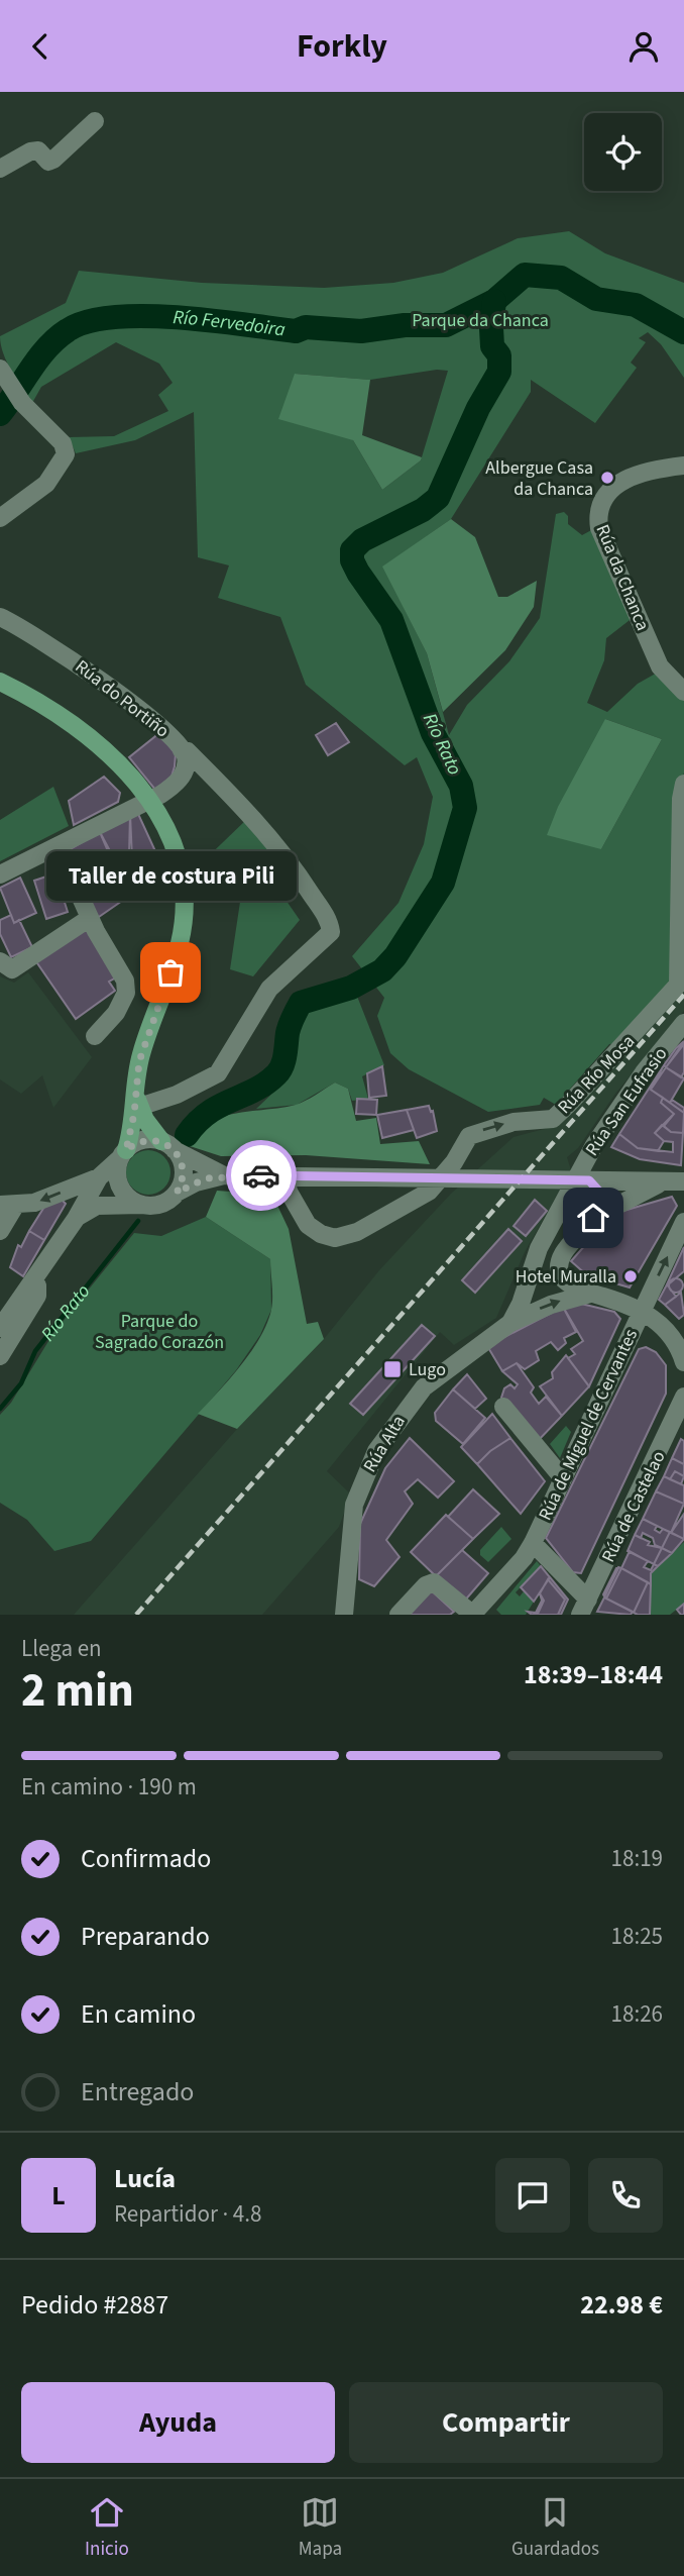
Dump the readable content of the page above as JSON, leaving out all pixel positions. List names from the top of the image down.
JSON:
{
  "streets": {
    "street": [
      "Rúa da Chanca",
      "Rúa do Portiño",
      "Rúa Río Mosa",
      "Rúa San Eufrasio",
      "Rúa de Miguel de Cervantes",
      "Rúa Alta",
      "Rúa de Castelao"
    ]
  },
  "crossings": [
    ["Rúa San Eufrasio", "Rúa Alta"]
  ],
  "one_way": ["Rúa Río Mosa"],
  "water": ["Río Fervedoira", "Río Rato"],
  "parks": ["Parque da Chanca", "Parque do Sagrado Corazón"],
  "places": {
    "other": ["Albergue Casa da Chanca", "Taller de costura Pili", "Hotel Muralla"],
    "transit": ["Lugo"]
  },
  "page": {
    "header": "Forkly",
    "bubble": "Taller de costura Pili",
    "heading": ["2 min", "Llega en", "18:39–18:44"],
    "panel": [
      "Lucía",
      "Repartidor · 4.8",
      "Pedido #2887",
      "22.98 €"
    ],
    "bar": "En camino · 190 m",
    "list": [
      ["Confirmado", "18:19"],
      ["Preparando", "18:25"],
      ["En camino", "18:26"],
      "Entregado"
    ],
    "round": "L",
    "buttons": ["Ayuda", "Compartir"],
    "tabs": ["Inicio", "Mapa", "Guardados"]
  }
}
